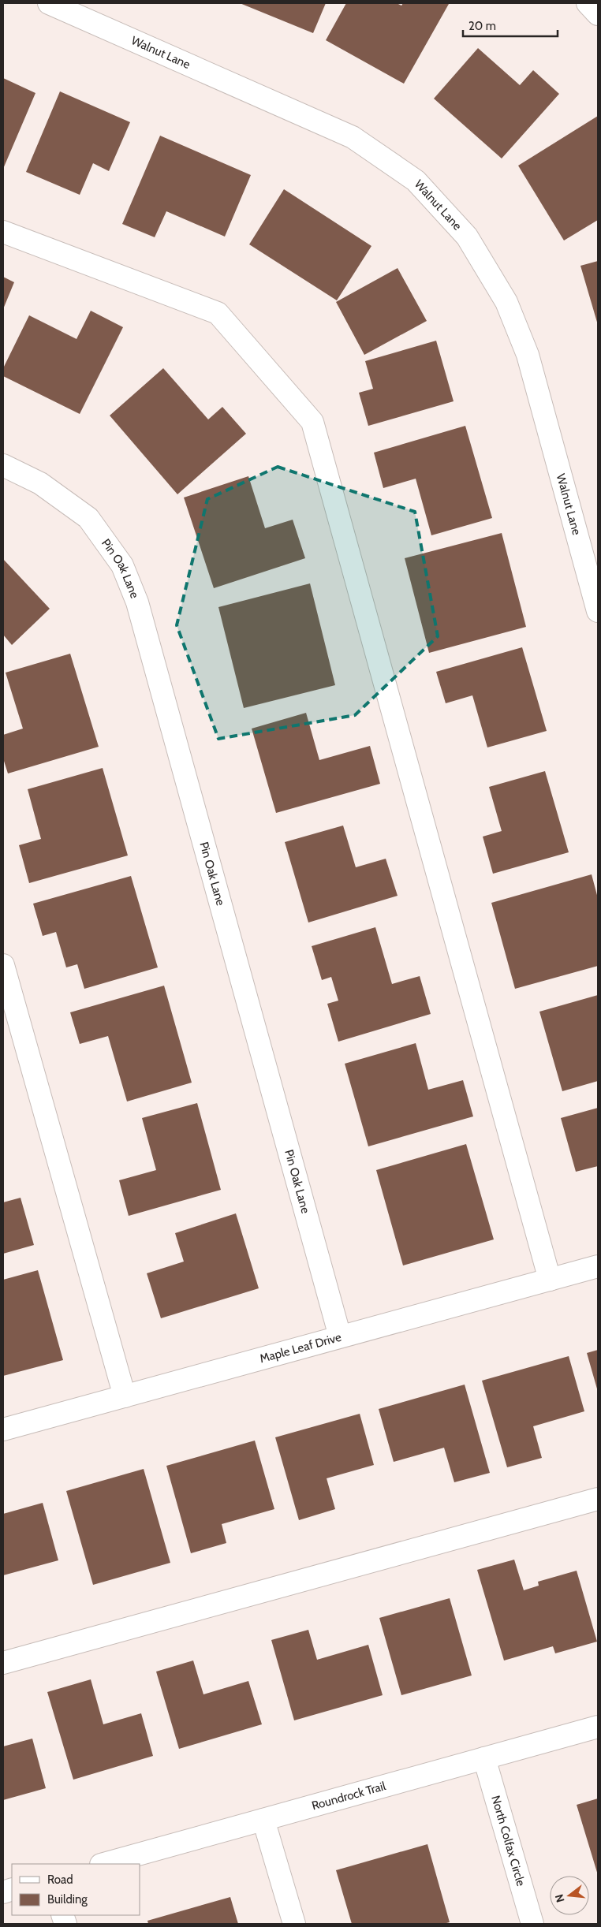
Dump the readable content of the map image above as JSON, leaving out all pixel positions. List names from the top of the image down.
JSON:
{
  "streets": {
    "street": [
      "Walnut Lane",
      "Pin Oak Lane",
      "Maple Leaf Drive",
      "Roundrock Trail",
      "North Colfax Circle"
    ]
  },
  "crossings": [
    ["Pin Oak Lane", "Maple Leaf Drive"],
    ["Roundrock Trail", "North Colfax Circle"]
  ],
  "legend": ["Road", "Building"],
  "scale_bar": "20 m",
  "north": "left"
}
